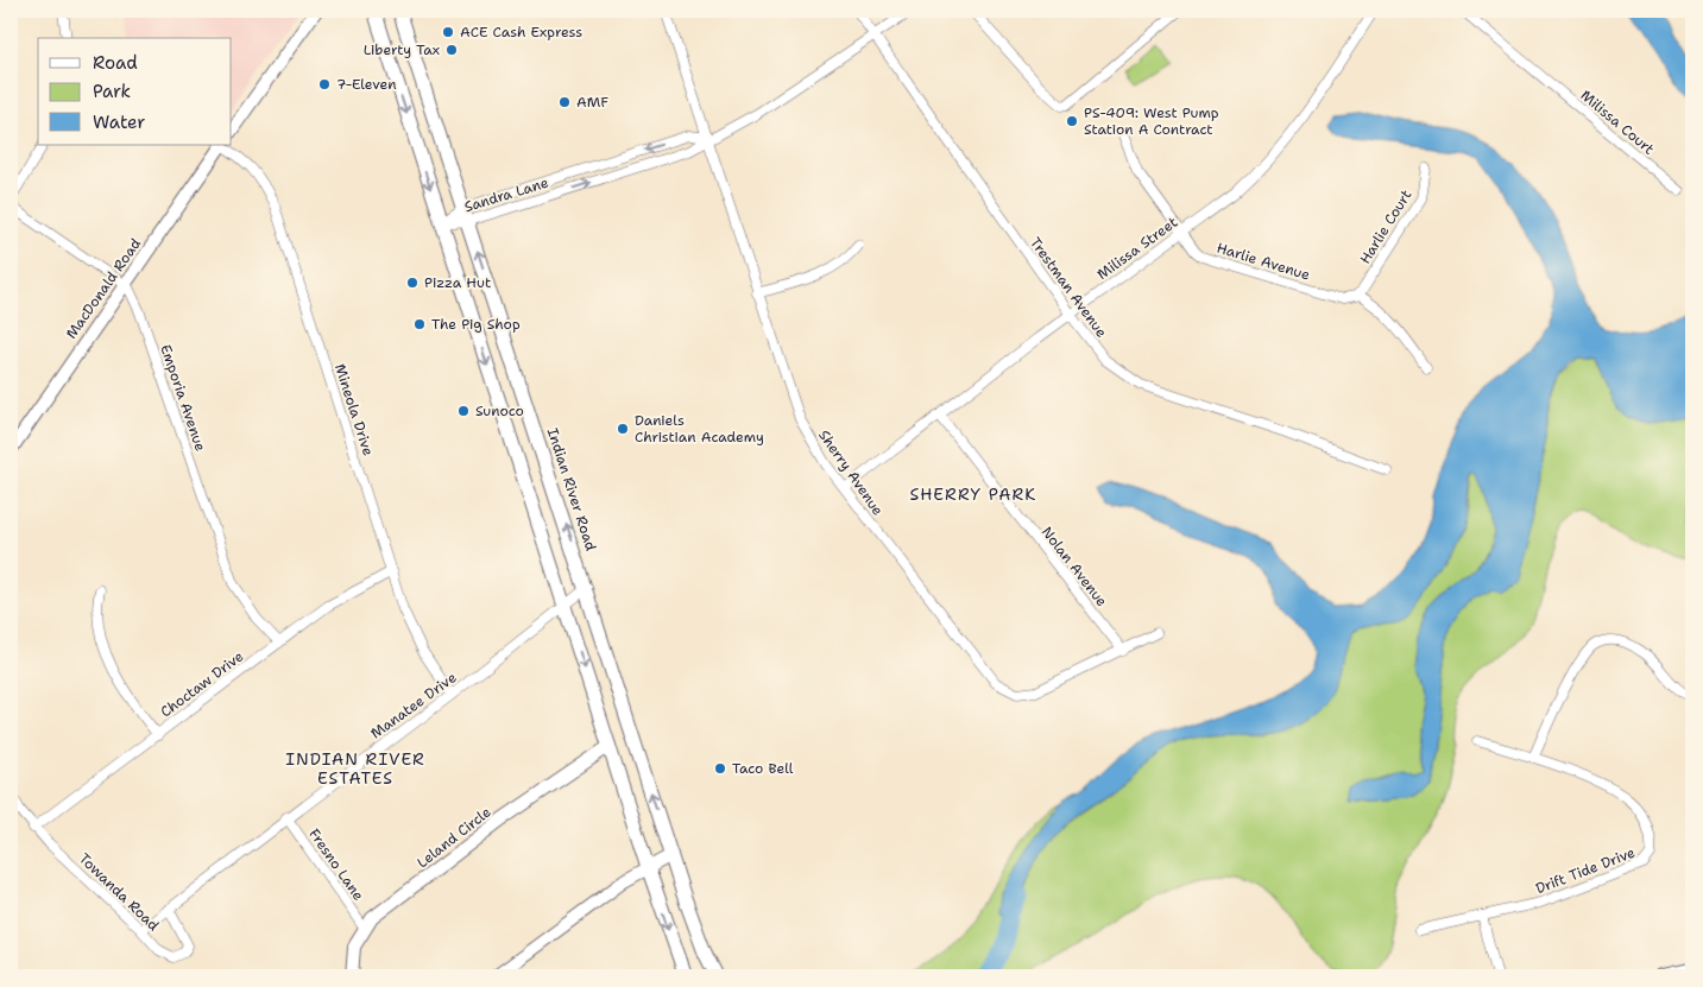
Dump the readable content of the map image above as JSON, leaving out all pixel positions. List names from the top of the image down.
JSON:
{
  "streets": {
    "main road": ["Indian River Road"],
    "street": [
      "Milissa Court",
      "Sandra Lane",
      "Harlie Court",
      "Milissa Street",
      "Harlie Avenue",
      "Trestman Avenue",
      "MacDonald Road",
      "Emporia Avenue",
      "Mineola Drive",
      "Sherry Avenue",
      "Nolan Avenue",
      "Choctaw Drive",
      "Manatee Drive",
      "Leland Circle",
      "Fresno Lane",
      "Drift Tide Drive",
      "Towanda Road"
    ]
  },
  "crossings": [
    ["Sandra Lane", "Trestman Avenue"],
    ["Sandra Lane", "Sherry Avenue"],
    ["Sandra Lane", "Indian River Road"],
    ["Harlie Court", "Harlie Avenue"],
    ["Milissa Street", "Harlie Avenue"],
    ["Milissa Street", "Trestman Avenue"],
    ["Milissa Street", "Sherry Avenue"],
    ["Milissa Street", "Nolan Avenue"],
    ["MacDonald Road", "Emporia Avenue"],
    ["MacDonald Road", "Mineola Drive"],
    ["Emporia Avenue", "Choctaw Drive"],
    ["Mineola Drive", "Choctaw Drive"],
    ["Mineola Drive", "Manatee Drive"],
    ["Sherry Avenue", "Nolan Avenue"],
    ["Indian River Road", "Manatee Drive"],
    ["Choctaw Drive", "Towanda Road"],
    ["Manatee Drive", "Fresno Lane"],
    ["Manatee Drive", "Towanda Road"],
    ["Leland Circle", "Fresno Lane"]
  ],
  "districts": ["SHERRY PARK", "INDIAN RIVER ESTATES"],
  "places": [
    "ACE Cash Express",
    "Liberty Tax",
    "7-Eleven",
    "AMF",
    "PS-409: West Pump Station A Contract",
    "Pizza Hut",
    "The Pig Shop",
    "Sunoco",
    "Daniels Christian Academy",
    "Taco Bell"
  ],
  "legend": ["Road", "Park", "Water"]
}
